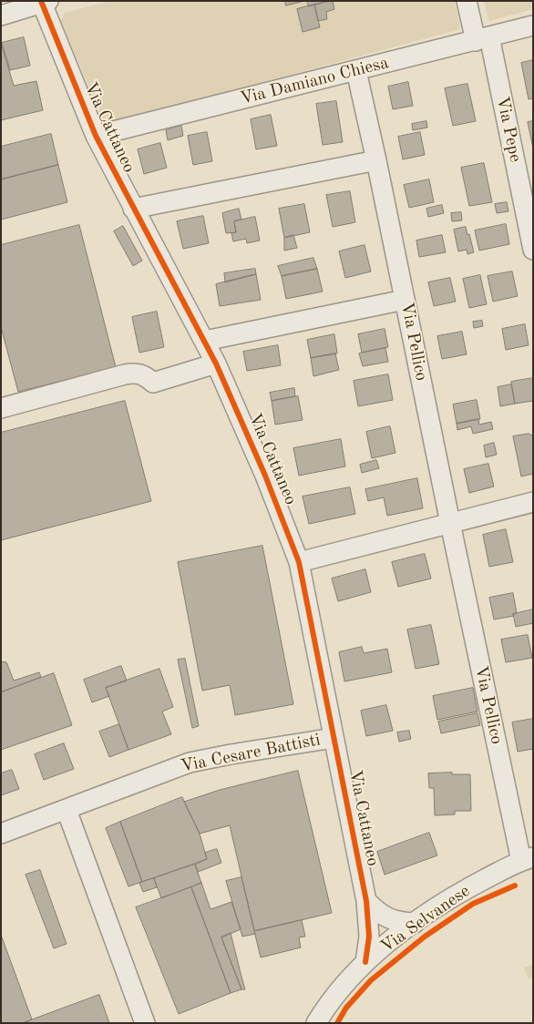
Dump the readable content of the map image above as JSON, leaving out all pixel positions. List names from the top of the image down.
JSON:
{
  "streets": {
    "street": [
      "Via Damiano Chiesa",
      "Via Cattaneo",
      "Via Pepe",
      "Via Pellico",
      "Via Cesare Battisti",
      "Via Selvanese"
    ]
  },
  "crossings": [
    ["Via Damiano Chiesa", "Via Cattaneo"],
    ["Via Damiano Chiesa", "Via Pepe"],
    ["Via Damiano Chiesa", "Via Pellico"],
    ["Via Cattaneo", "Via Cesare Battisti"],
    ["Via Cattaneo", "Via Selvanese"],
    ["Via Pellico", "Via Selvanese"]
  ]
}
